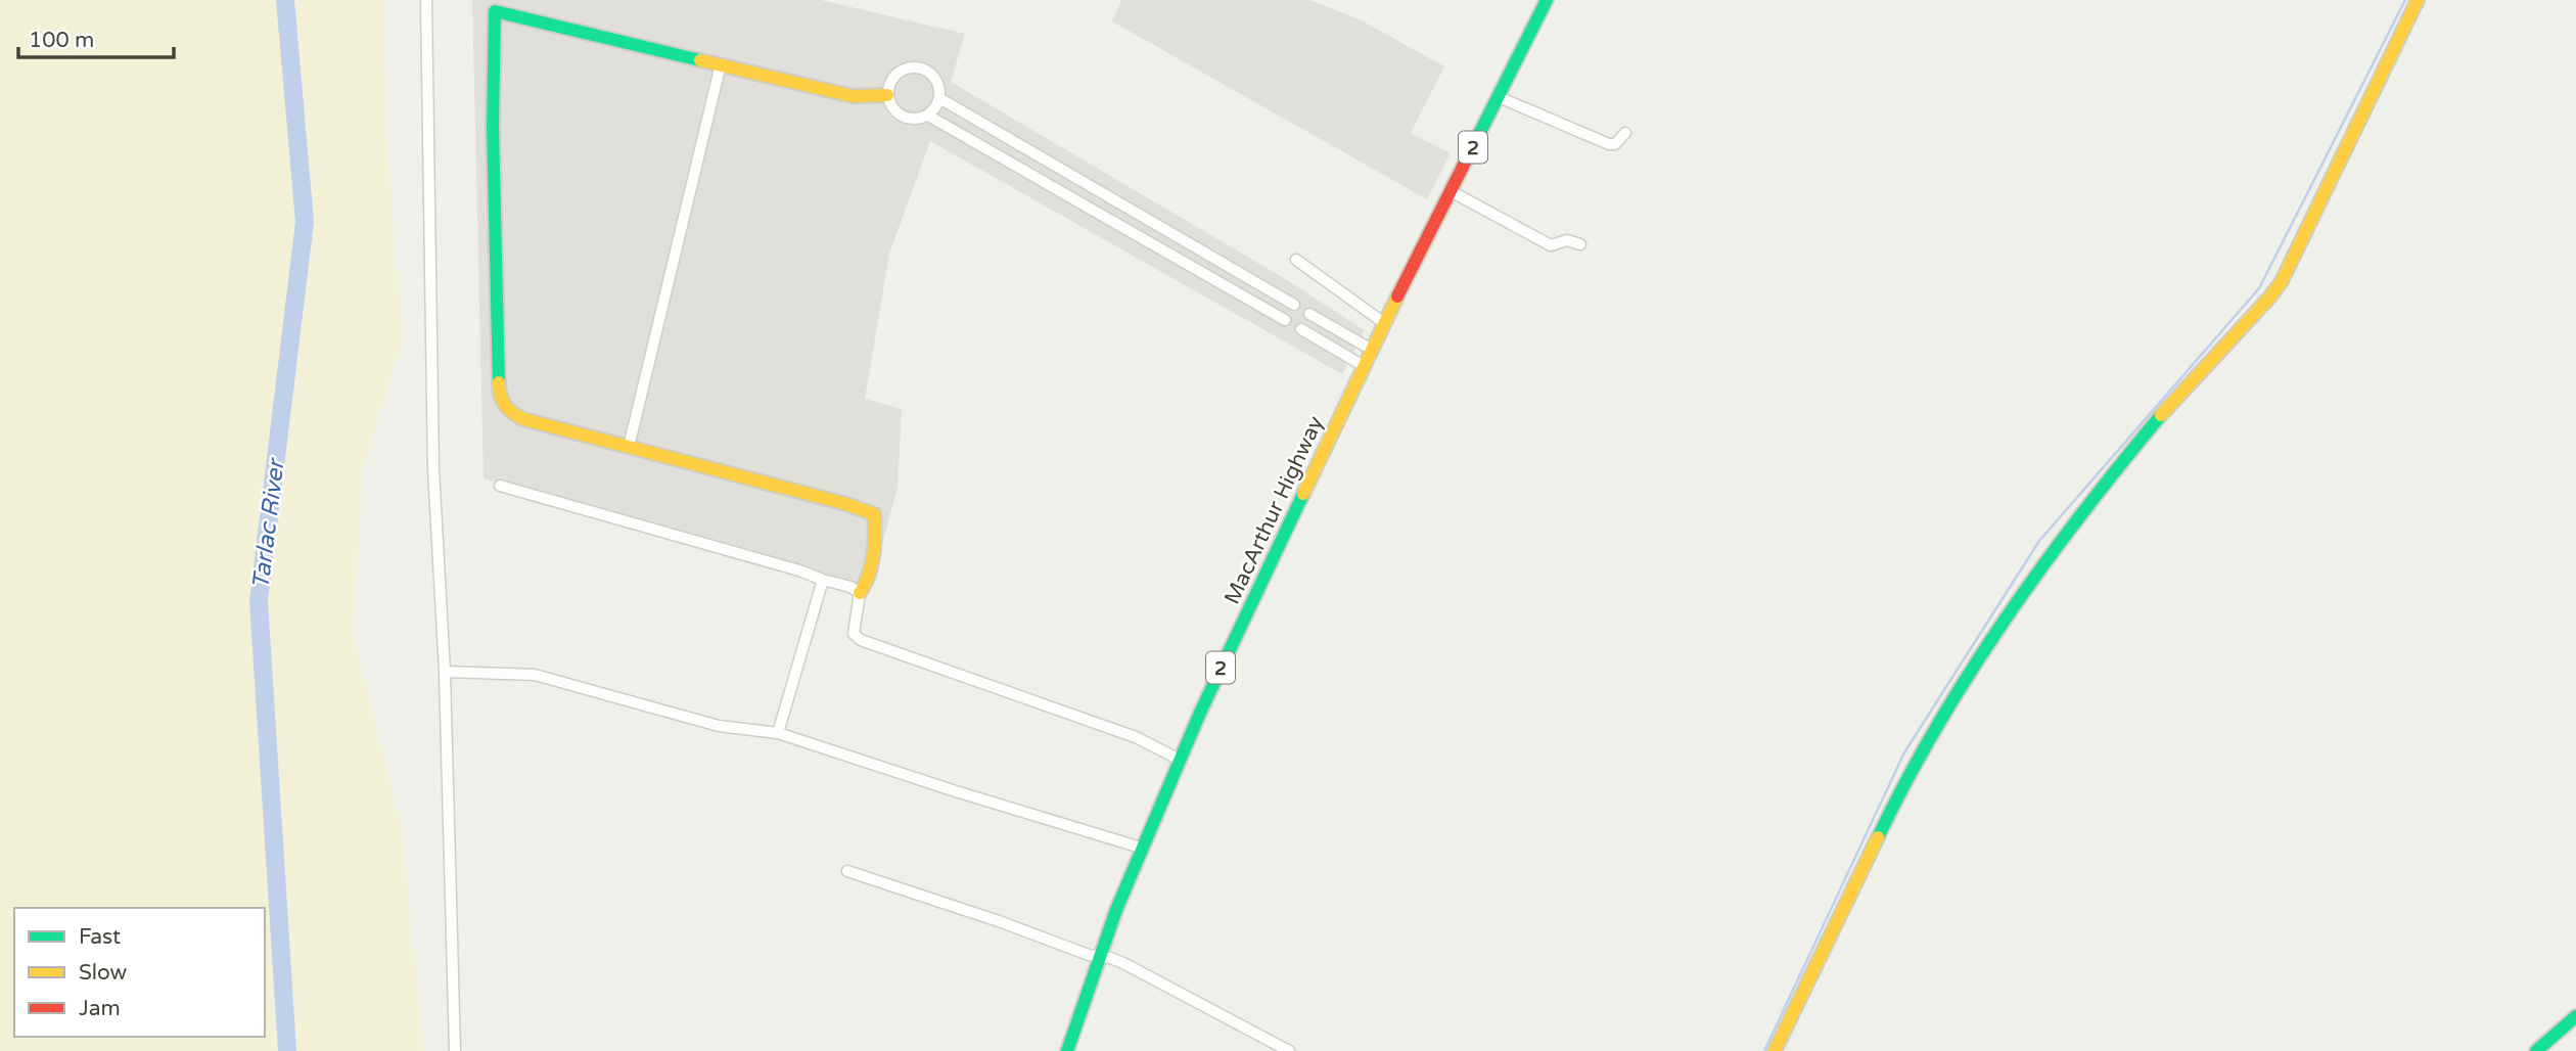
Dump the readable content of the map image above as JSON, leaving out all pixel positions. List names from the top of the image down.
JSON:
{
  "streets": {
    "main road": ["2", "MacArthur Highway"]
  },
  "water": ["Tarlac River"],
  "legend": ["Fast", "Slow", "Jam"],
  "scale_bar": "100 m"
}
